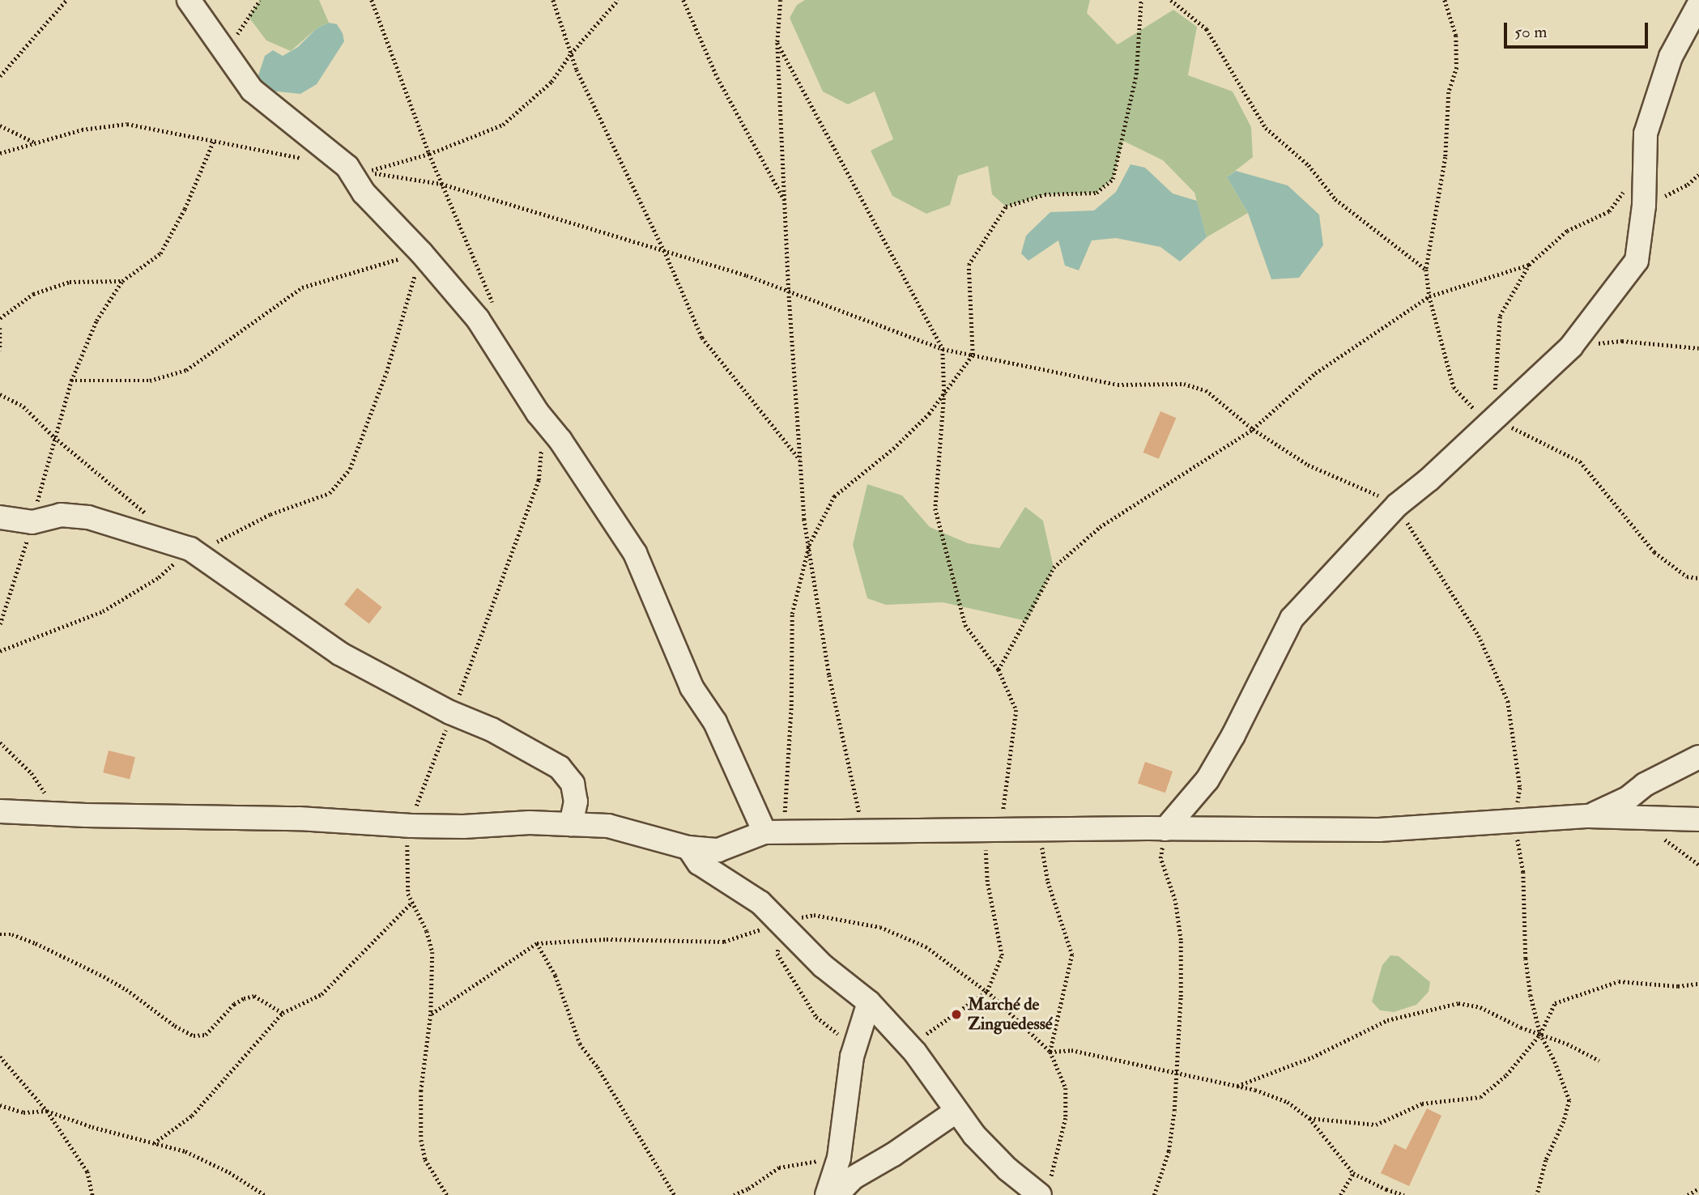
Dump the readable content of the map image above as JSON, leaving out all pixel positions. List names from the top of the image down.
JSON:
{
  "places": ["Marché de Zinguedessé"],
  "scale_bar": "50 m"
}
